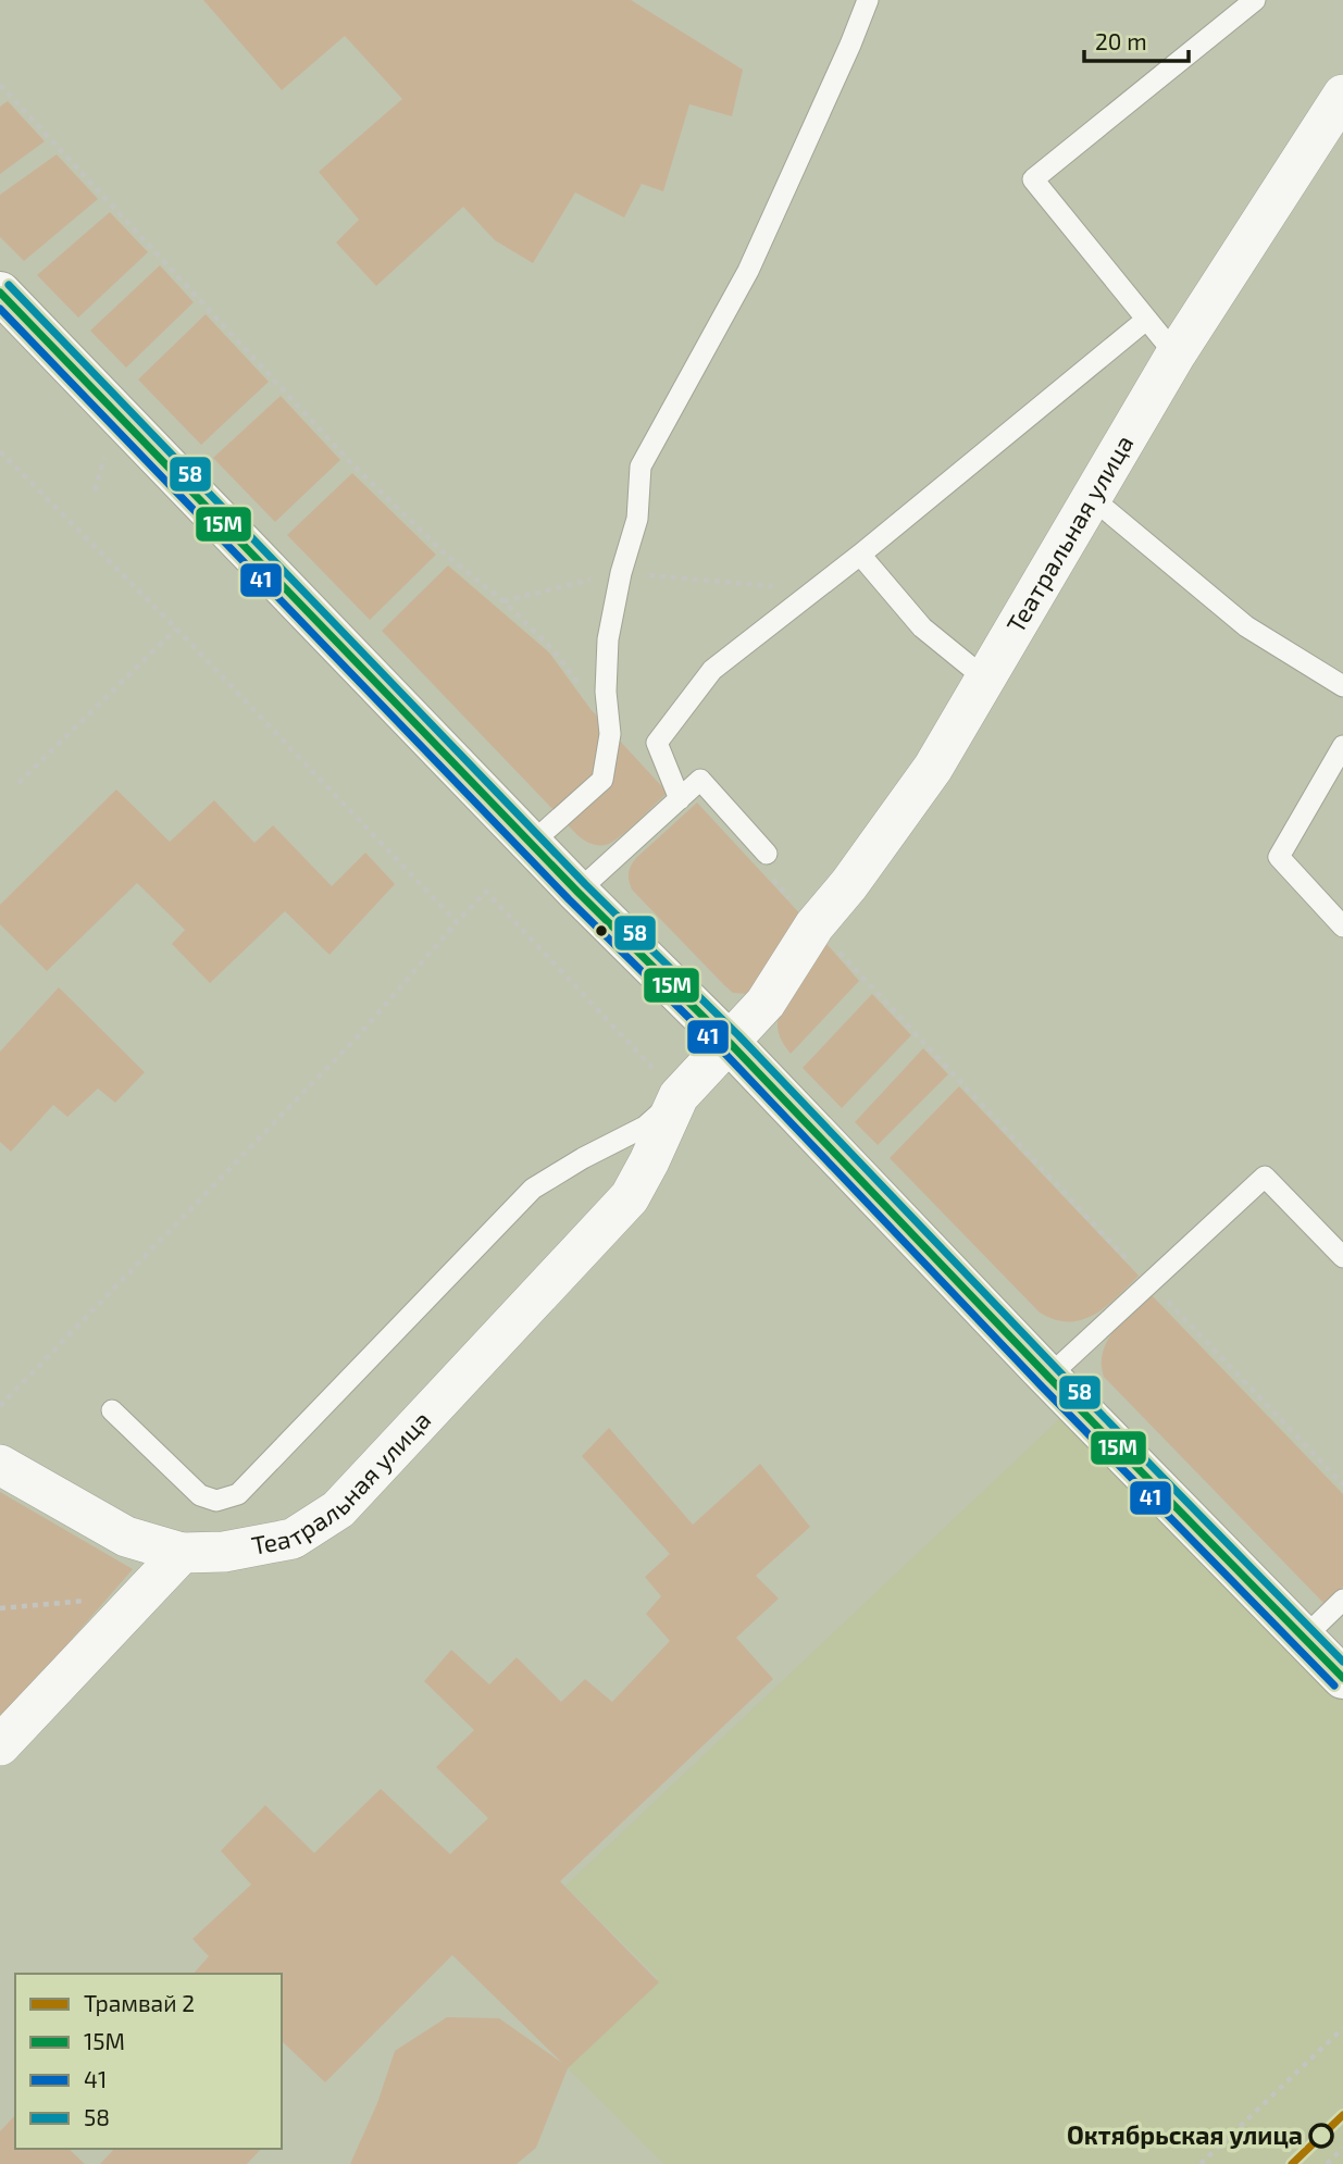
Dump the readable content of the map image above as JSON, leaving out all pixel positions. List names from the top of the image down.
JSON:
{
  "streets": {
    "street": ["Театральная улица"]
  },
  "places": ["Октябрьская улица"],
  "lines": [
    "transit line 58",
    "transit line 15М",
    "transit line 41",
    "tram line 2"
  ],
  "legend": [
    "Трамвай 2",
    "15М",
    "41",
    "58"
  ],
  "scale_bar": "20 m"
}
